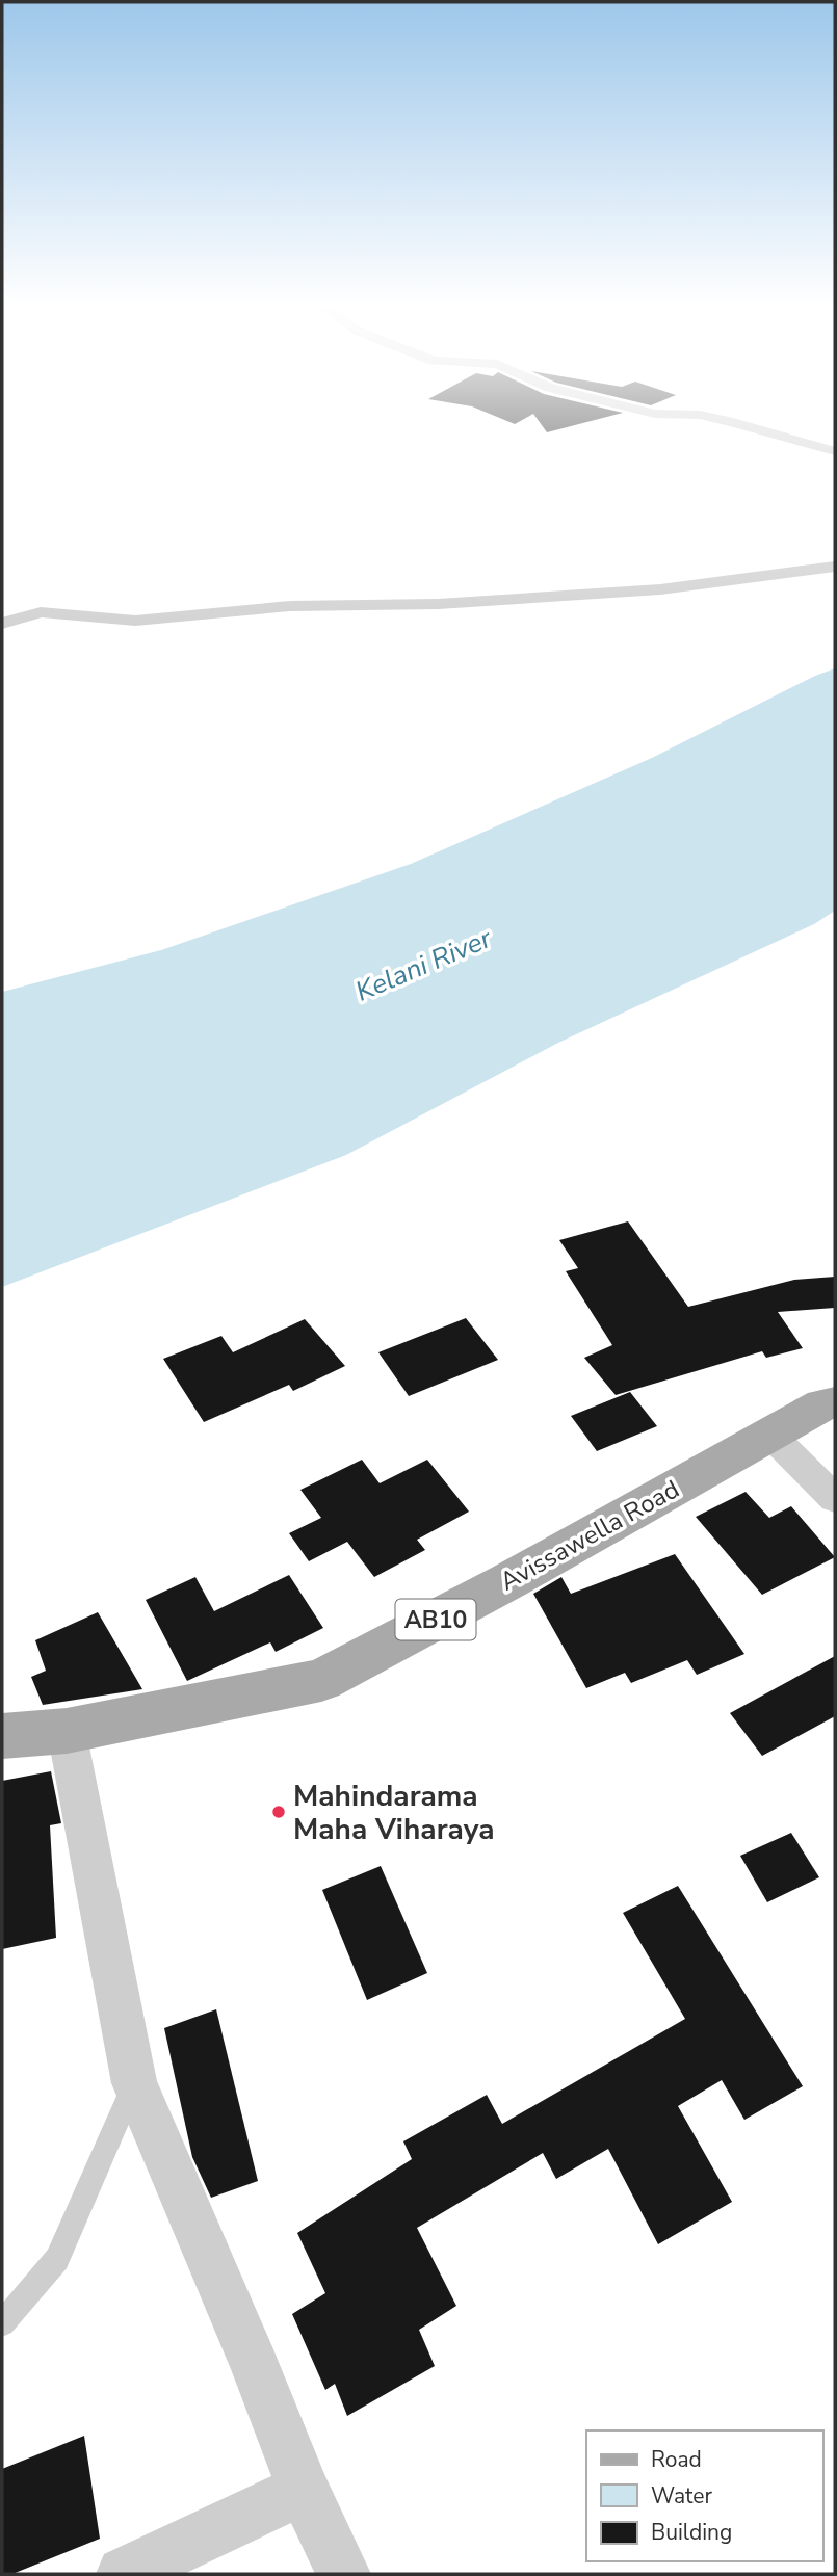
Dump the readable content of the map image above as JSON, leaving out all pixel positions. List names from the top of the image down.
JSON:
{
  "streets": {
    "main road": ["Avissawella Road", "AB10"]
  },
  "water": ["Kelani River"],
  "places": ["Mahindarama Maha Viharaya"],
  "legend": ["Road", "Water", "Building"]
}
